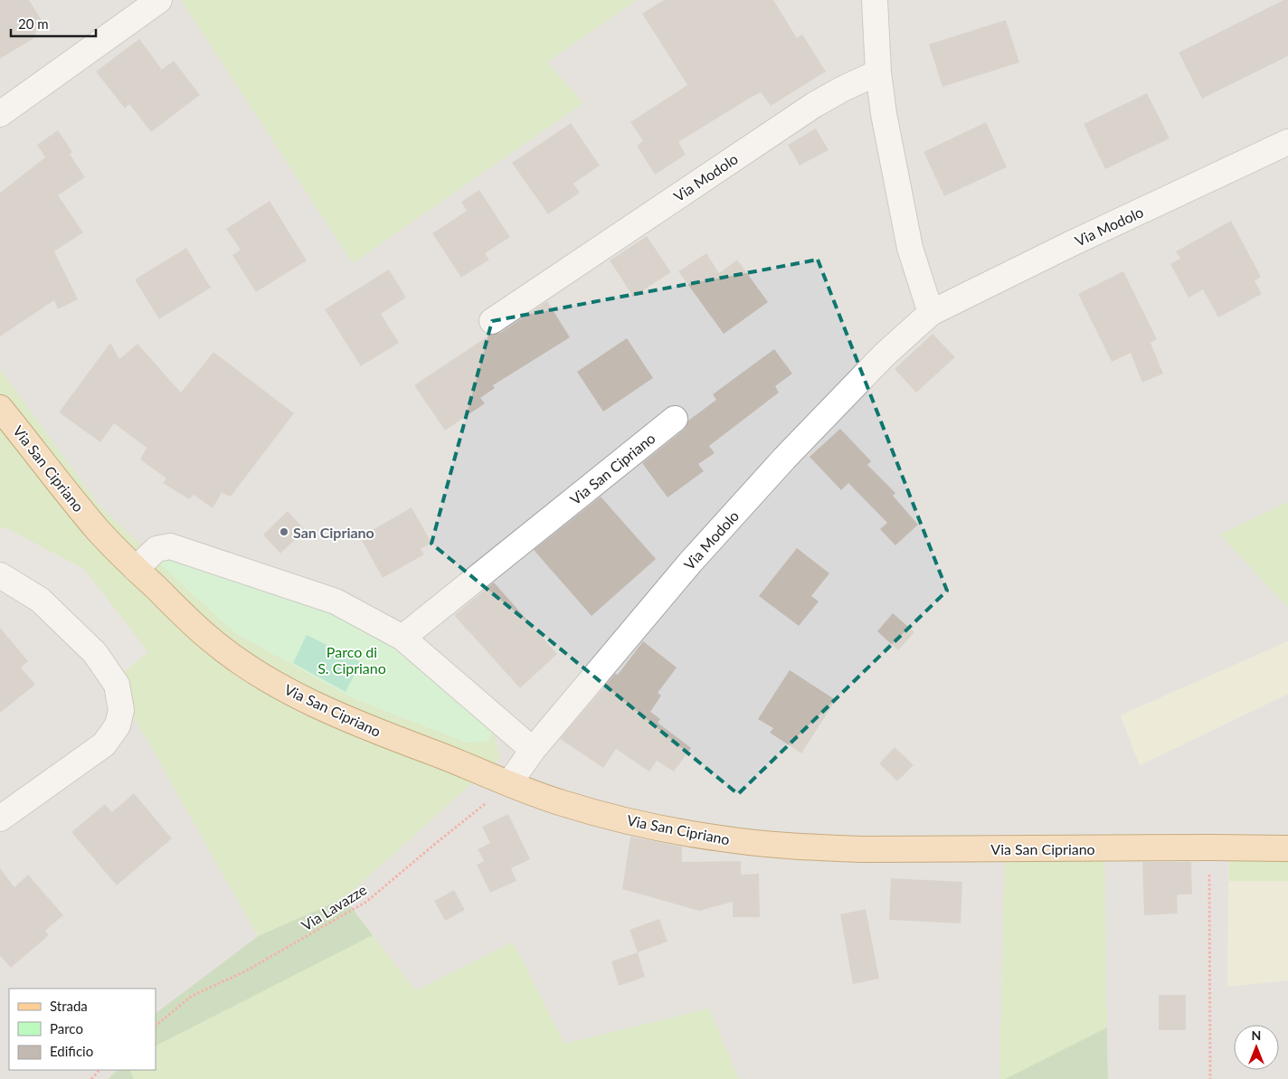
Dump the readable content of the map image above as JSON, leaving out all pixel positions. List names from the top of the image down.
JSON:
{
  "streets": {
    "main road": ["Via San Cipriano"],
    "street": ["Via Modolo"],
    "path": ["Via Lavazze"]
  },
  "crossings": [
    ["Via Modolo", "Via San Cipriano"],
    ["Via Modolo", "Via Lavazze"],
    ["Via San Cipriano", "Via Lavazze"]
  ],
  "parks": ["Parco di S. Cipriano"],
  "places": ["San Cipriano"],
  "legend": ["Strada", "Parco", "Edificio"],
  "scale_bar": "20 m",
  "north": "top"
}
